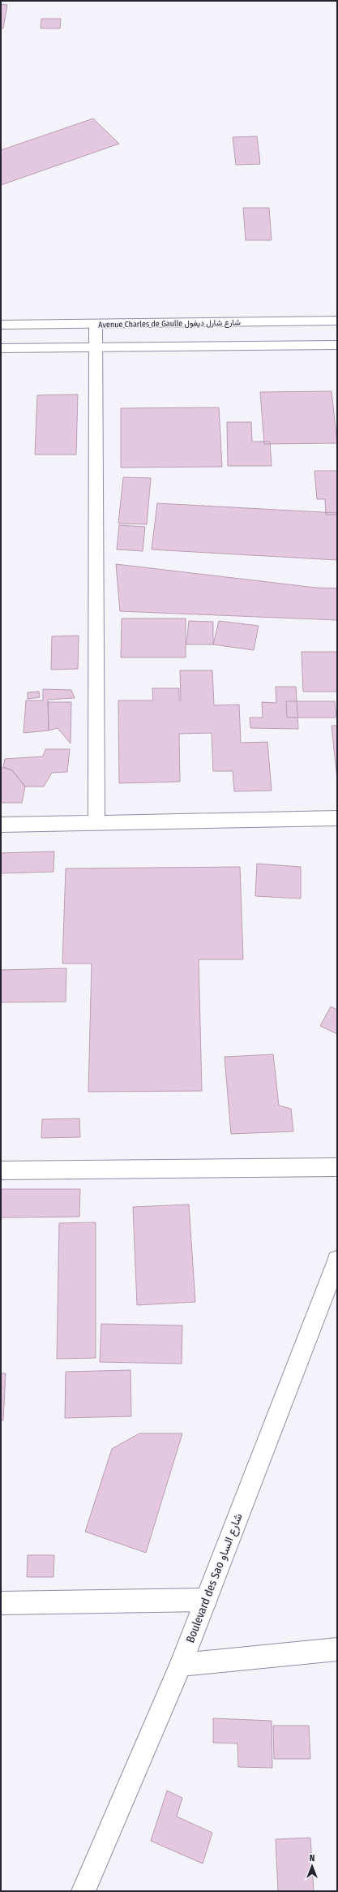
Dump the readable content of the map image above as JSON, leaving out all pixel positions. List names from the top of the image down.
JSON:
{
  "streets": {
    "street": ["Avenue Charles de Gaulle شارع شارل ديغول", "Boulevard des Sao شارع الساو"]
  },
  "north": "top"
}
